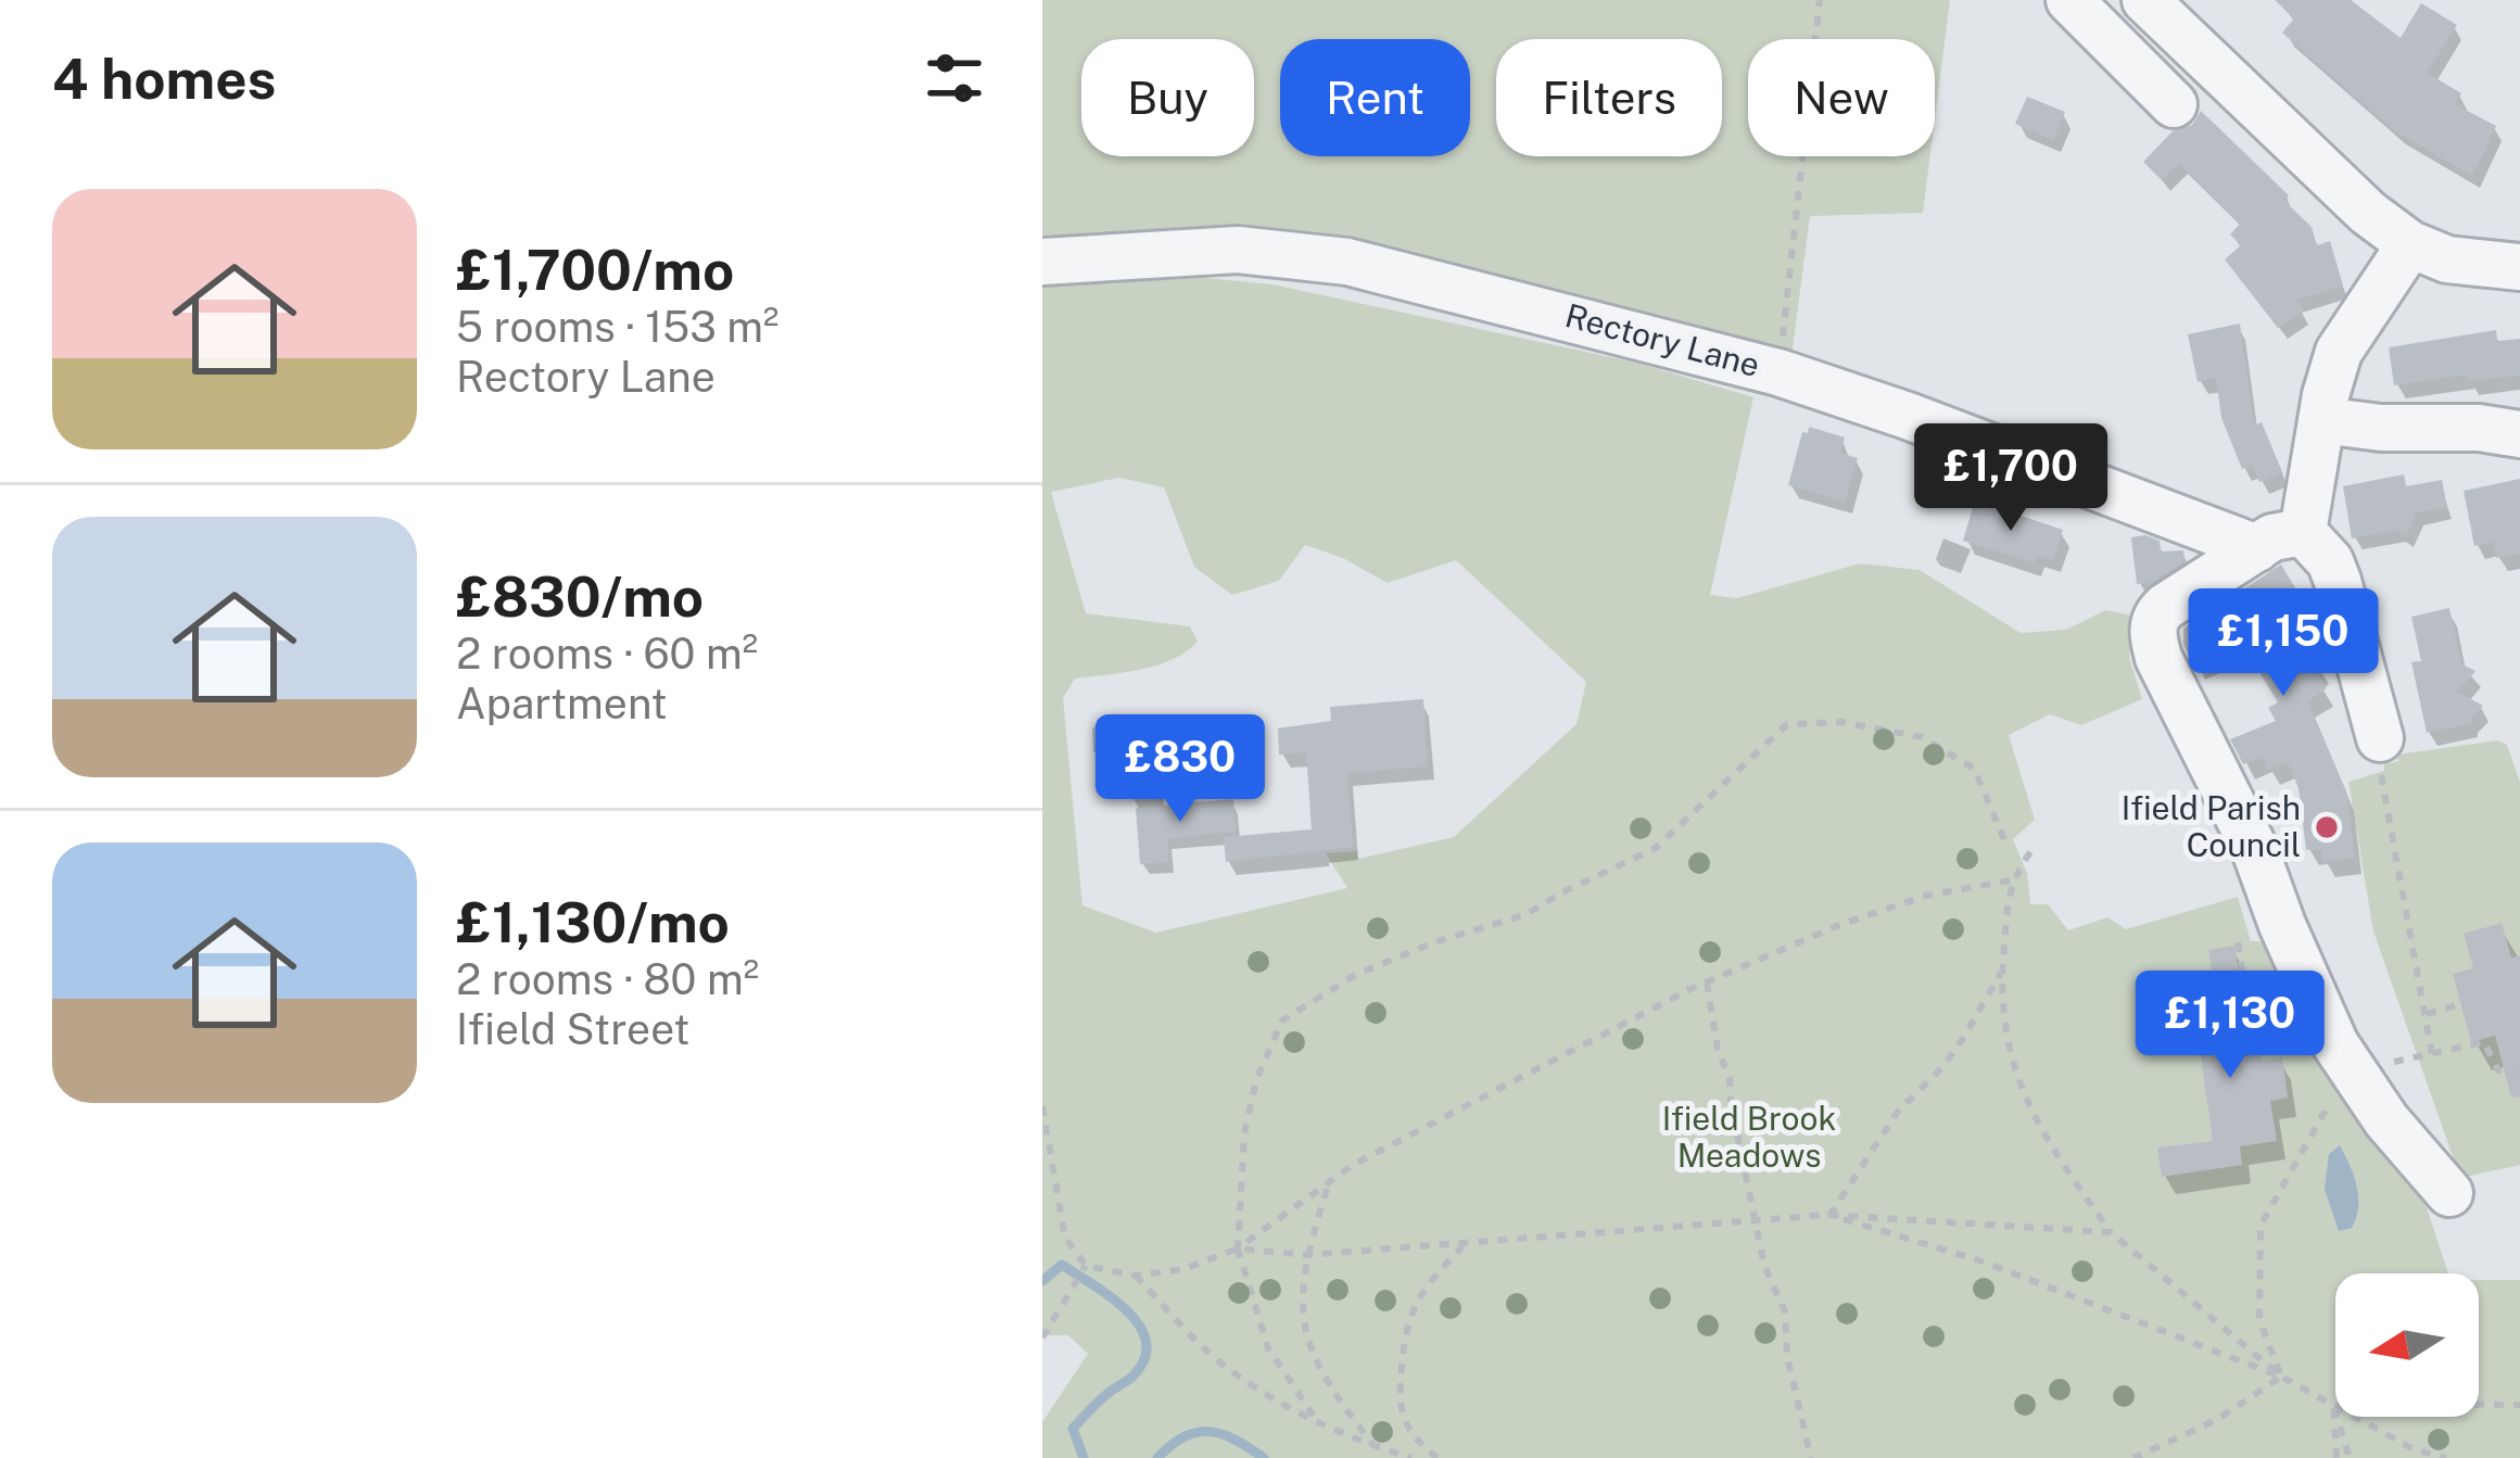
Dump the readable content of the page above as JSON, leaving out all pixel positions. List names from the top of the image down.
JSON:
{
  "streets": {
    "street": ["Rectory Lane"]
  },
  "parks": ["Ifield Brook Meadows"],
  "places": ["Ifield Parish Council"],
  "north": "left",
  "page": {
    "heading": "4 homes",
    "chip": [
      "Buy",
      "Rent",
      "Filters",
      "New"
    ],
    "list": [
      {
        "name": "£1,700/mo",
        "note": "5 rooms · 153 m² · Rectory Lane"
      },
      {
        "name": "£830/mo",
        "note": "2 rooms · 60 m² · Apartment"
      },
      {
        "name": "£1,130/mo",
        "note": "2 rooms · 80 m² · Ifield Street"
      }
    ],
    "price": [
      "£1,700",
      "£1,150",
      "£830",
      "£1,130"
    ]
  }
}
